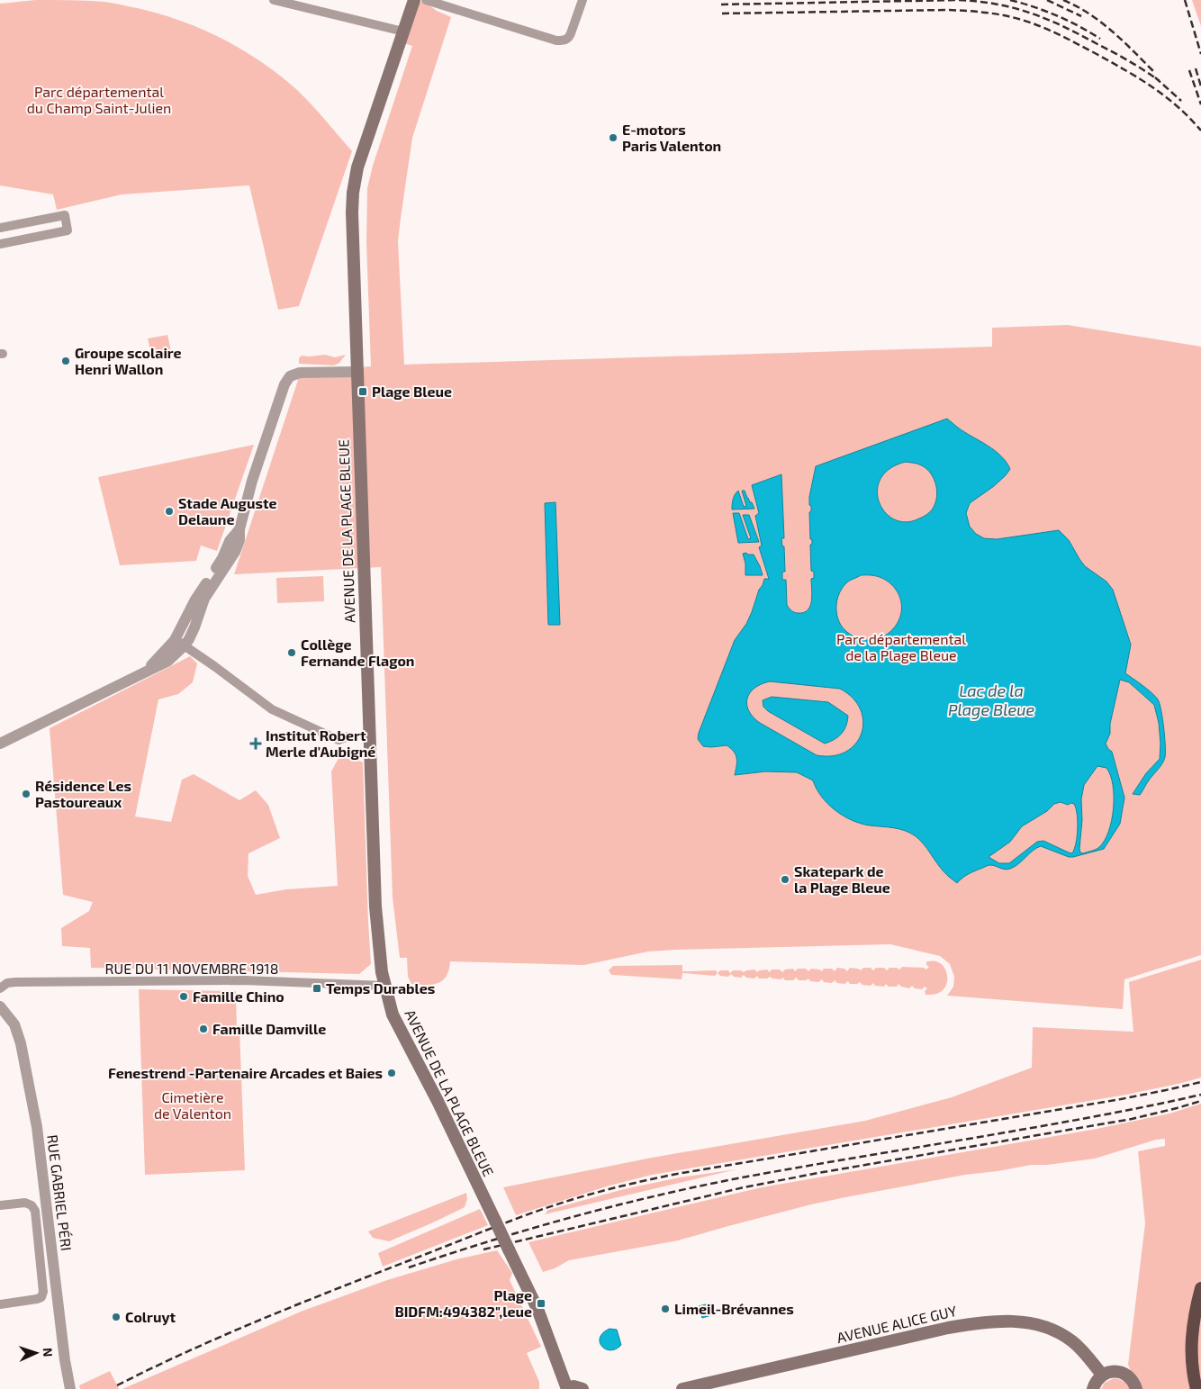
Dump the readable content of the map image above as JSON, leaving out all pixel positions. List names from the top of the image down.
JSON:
{
  "streets": {
    "main road": ["AVENUE DE LA PLAGE BLEUE", "AVENUE ALICE GUY"],
    "street": ["RUE DU 11 NOVEMBRE 1918", "RUE GABRIEL PÉRI"]
  },
  "crossings": [
    ["AVENUE DE LA PLAGE BLEUE", "RUE DU 11 NOVEMBRE 1918"]
  ],
  "water": ["Lac de la Plage Bleue"],
  "parks": ["Parc départemental du Champ Saint-Julien", "Parc départemental de la Plage Bleue", "Cimetière de Valenton"],
  "places": {
    "other": [
      "E-motors Paris Valenton",
      "Groupe scolaire Henri Wallon",
      "Stade Auguste Delaune",
      "Collège Fernande Flagon",
      "Résidence Les Pastoureaux",
      "Skatepark de la Plage Bleue",
      "Famille Chino",
      "Famille Damville",
      "Fenestrend -Partenaire Arcades et Baies",
      "Limeil-Brévannes",
      "Colruyt"
    ],
    "transit": ["Plage Bleue", "Temps Durables", "Plage BIDFM:494382\",leue"],
    "health": ["Institut Robert Merle d'Aubigné"]
  },
  "north": "right"
}
